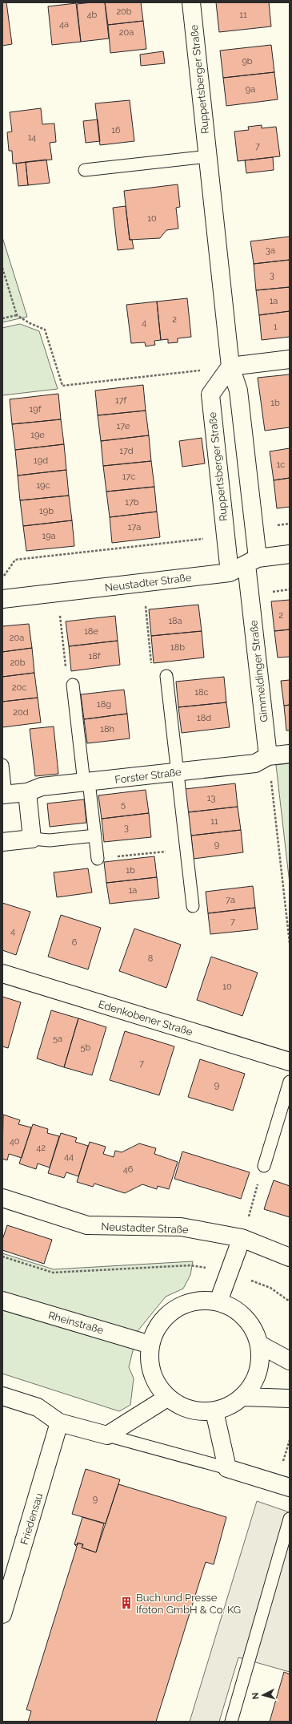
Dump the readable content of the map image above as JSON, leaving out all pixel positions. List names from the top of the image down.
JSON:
{
  "streets": {
    "street": [
      "Ruppertsberger Straße",
      "Neustadter Straße",
      "Gimmeldinger Straße",
      "Forster Straße",
      "Edenkobener Straße",
      "Rheinstraße",
      "Friedensau"
    ]
  },
  "crossings": [
    ["Ruppertsberger Straße", "Neustadter Straße"],
    ["Ruppertsberger Straße", "Gimmeldinger Straße"],
    ["Neustadter Straße", "Gimmeldinger Straße"],
    ["Gimmeldinger Straße", "Forster Straße"]
  ],
  "places": {
    "building": ["Buch und Presse Ifoton GmbH & Co. KG"]
  },
  "house_numbers": [
    "20b",
    "4b",
    "11",
    "4a",
    "20a",
    "9b",
    "9a",
    "16",
    "14",
    "7",
    "10",
    "3a",
    "3",
    "1a",
    "2",
    "4",
    "1",
    "17f",
    "1b",
    "19f",
    "17e",
    "19e",
    "17d",
    "19d",
    "1c",
    "17c",
    "19c",
    "17b",
    "19b",
    "17a",
    "19a",
    "2",
    "18a",
    "18e",
    "20a",
    "18b",
    "18f",
    "20b",
    "20c",
    "18c",
    "18g",
    "20d",
    "18d",
    "18h",
    "13",
    "5",
    "11",
    "3",
    "9",
    "1b",
    "1a",
    "7a",
    "7",
    "4",
    "6",
    "8",
    "10",
    "5a",
    "5b",
    "7",
    "9",
    "40",
    "42",
    "44",
    "46",
    "9"
  ],
  "north": "left"
}
